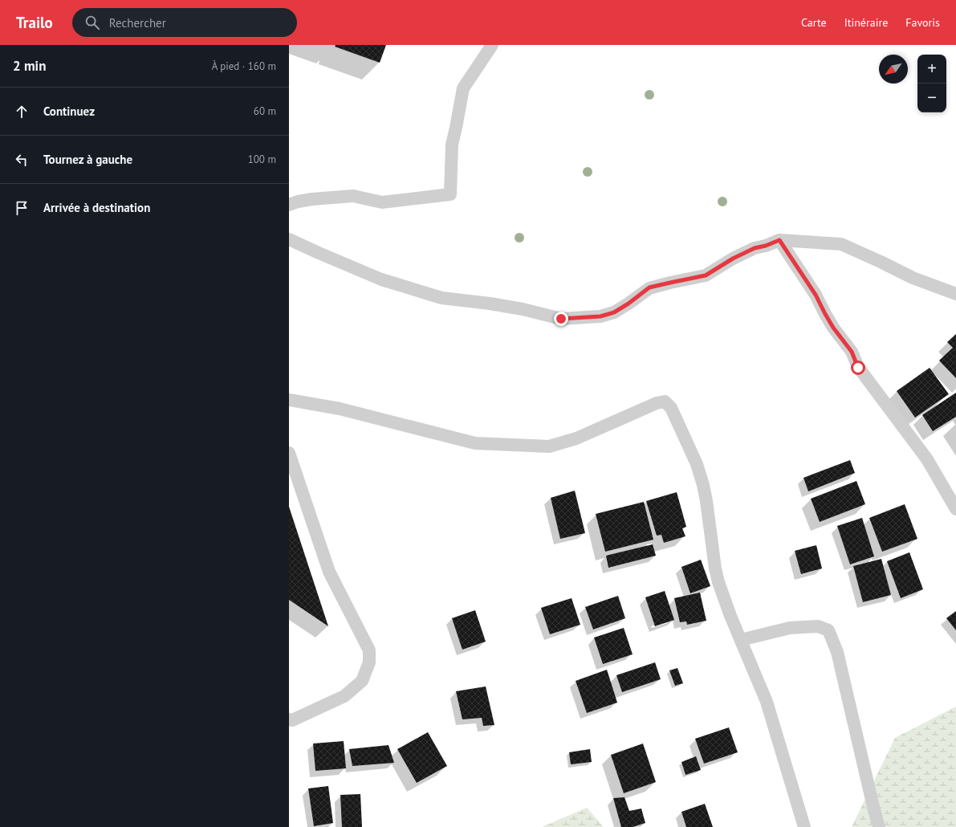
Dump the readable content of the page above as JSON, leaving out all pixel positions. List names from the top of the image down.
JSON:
{
  "north": "bottom left",
  "page": {
    "header": "Trailo",
    "search": "Rechercher",
    "nav": ["Carte", "Itinéraire", "Favoris"],
    "heading": ["2 min", "À pied · 160 m"],
    "map_buttons": ["+", "−"],
    "list": [
      ["Continuez", "60 m"],
      ["Tournez à gauche", "100 m"],
      "Arrivée à destination"
    ]
  }
}
